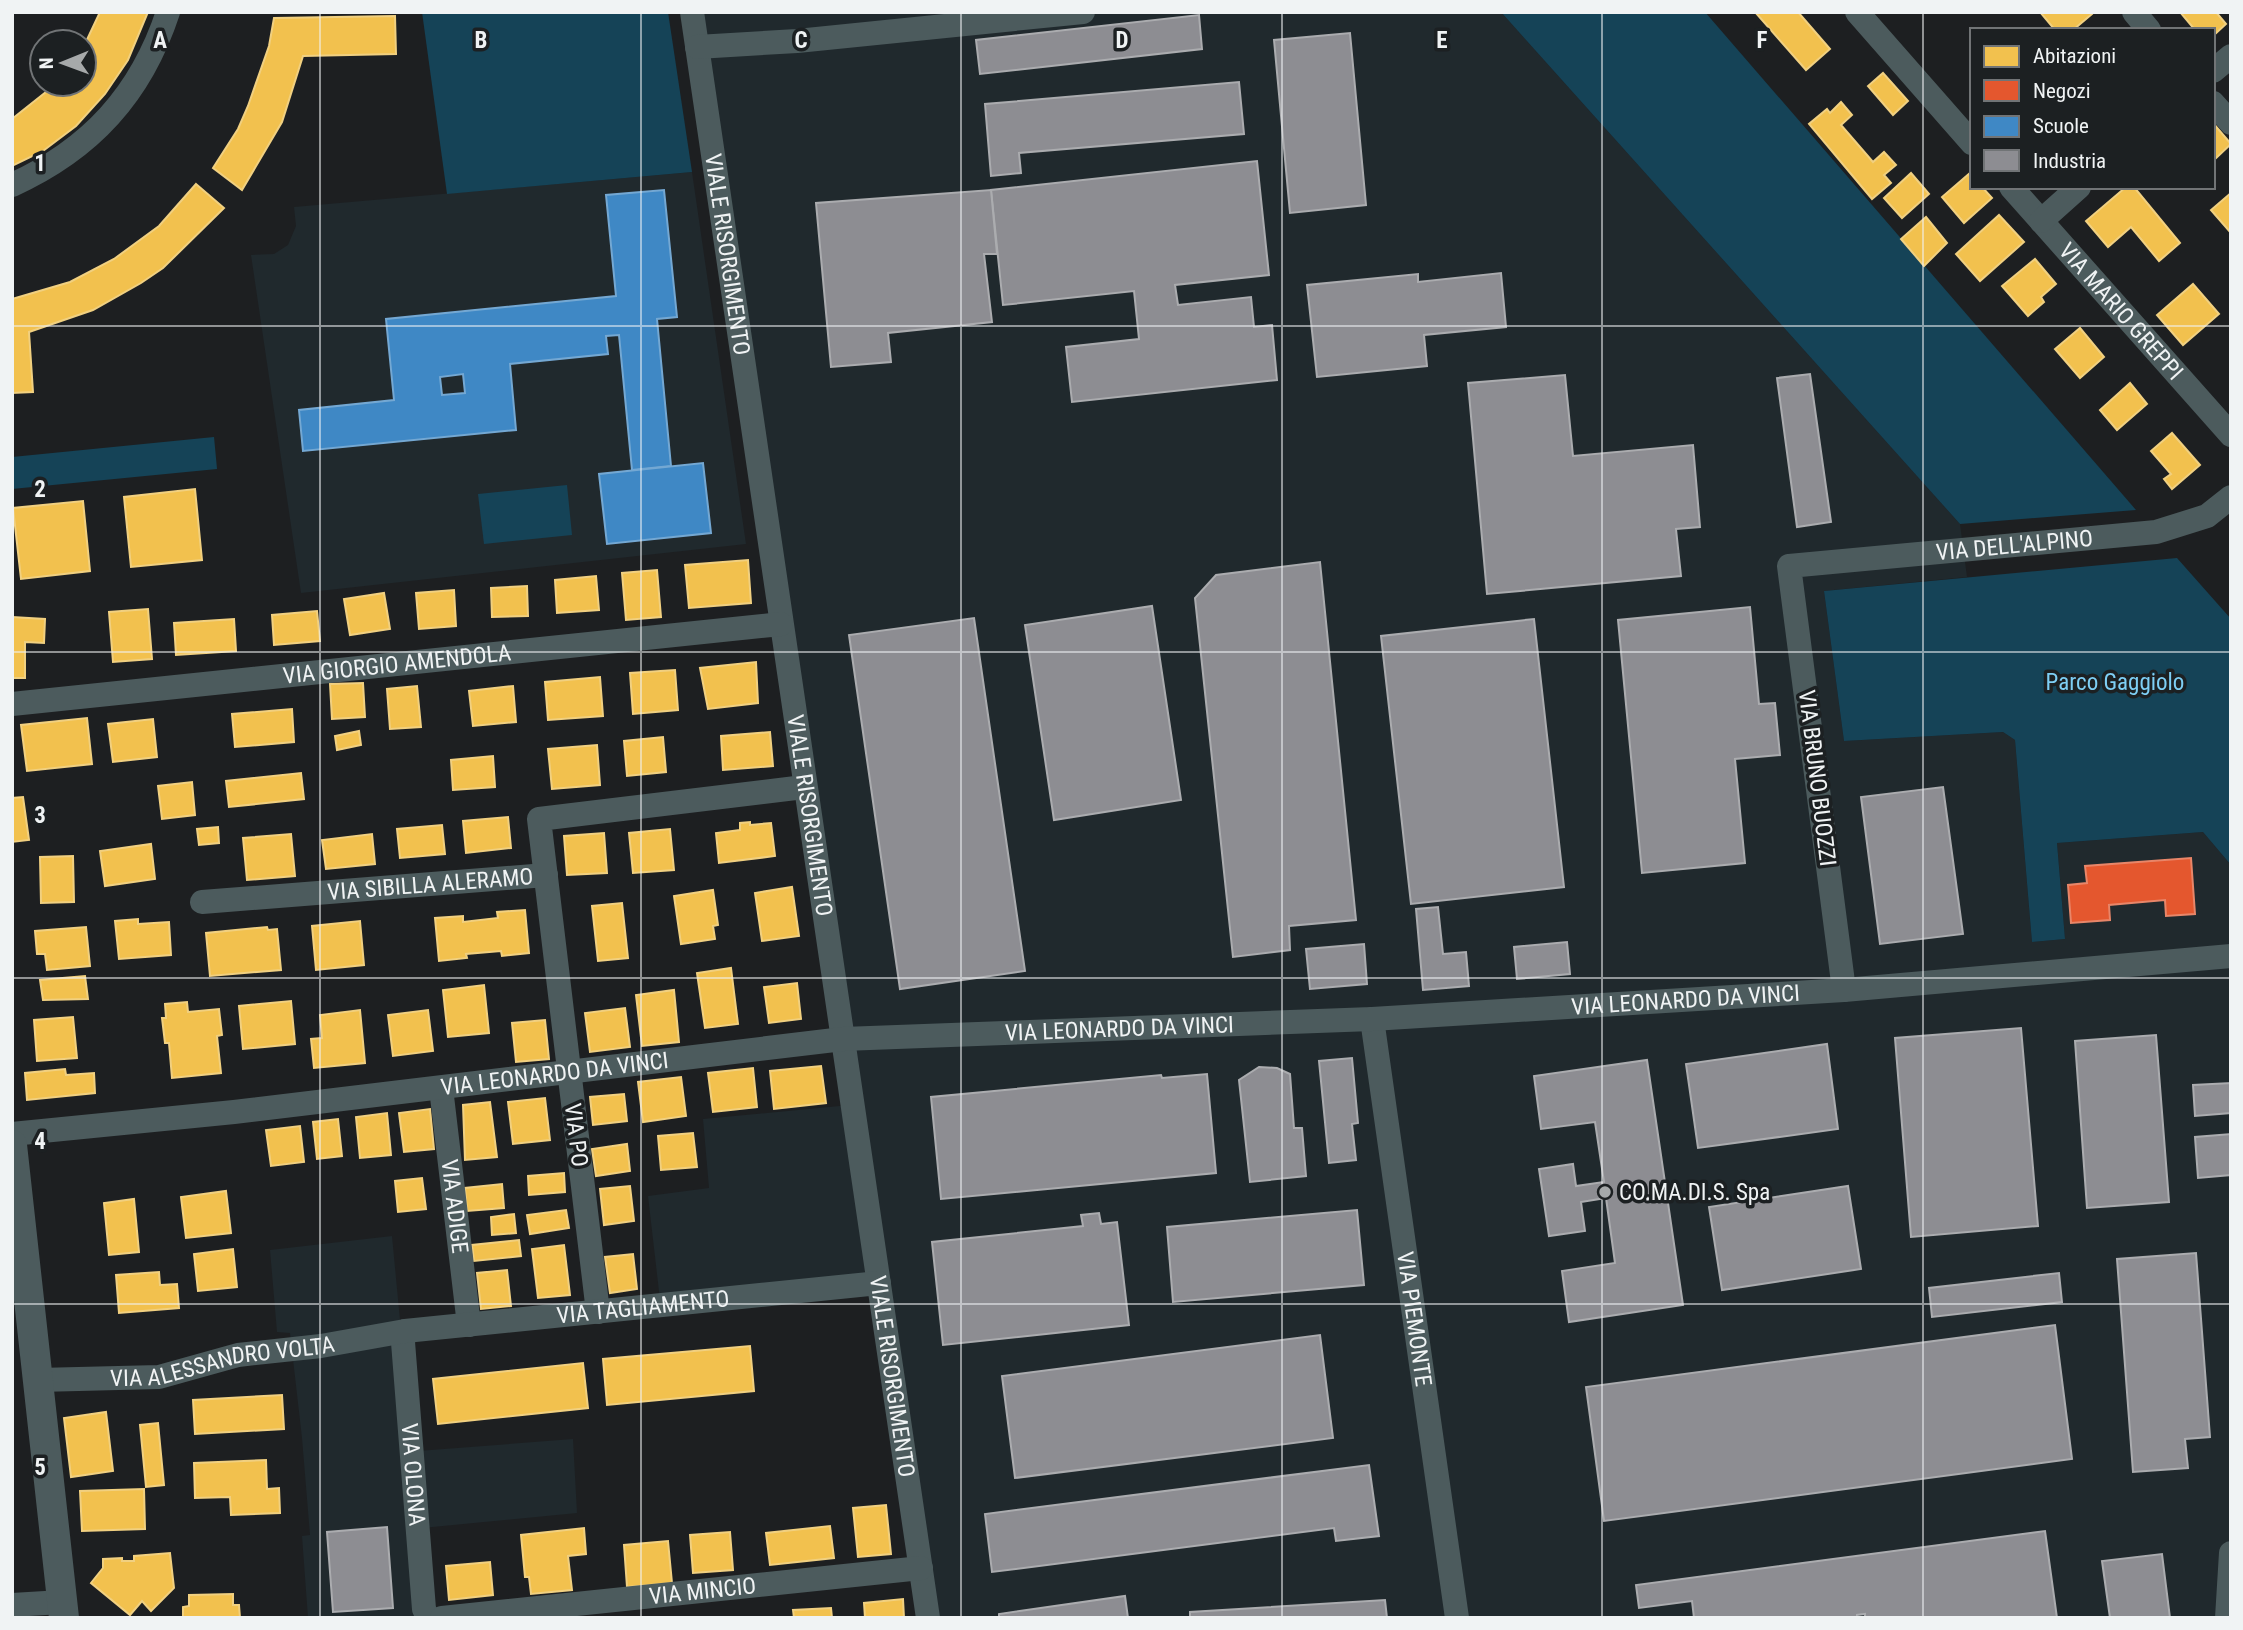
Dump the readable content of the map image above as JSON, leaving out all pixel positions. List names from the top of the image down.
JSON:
{
  "streets": {
    "street": [
      "VIALE RISORGIMENTO",
      "VIA MARIO GREPPI",
      "VIA DELL'ALPINO",
      "VIA GIORGIO AMENDOLA",
      "VIA BRUNO BUOZZI",
      "VIA SIBILLA ALERAMO",
      "VIA LEONARDO DA VINCI",
      "VIA PO",
      "VIA ADIGE",
      "VIA TAGLIAMENTO",
      "VIA PIEMONTE",
      "VIA ALESSANDRO VOLTA",
      "VIA OLONA",
      "VIA MINCIO"
    ]
  },
  "crossings": [
    ["VIALE RISORGIMENTO", "VIA GIORGIO AMENDOLA"],
    ["VIALE RISORGIMENTO", "VIA SIBILLA ALERAMO"],
    ["VIALE RISORGIMENTO", "VIA LEONARDO DA VINCI"],
    ["VIALE RISORGIMENTO", "VIA TAGLIAMENTO"],
    ["VIALE RISORGIMENTO", "VIA MINCIO"],
    ["VIA DELL'ALPINO", "VIA BRUNO BUOZZI"],
    ["VIA BRUNO BUOZZI", "VIA LEONARDO DA VINCI"],
    ["VIA SIBILLA ALERAMO", "VIA PO"],
    ["VIA LEONARDO DA VINCI", "VIA PO"],
    ["VIA LEONARDO DA VINCI", "VIA ADIGE"],
    ["VIA LEONARDO DA VINCI", "VIA PIEMONTE"],
    ["VIA PO", "VIA TAGLIAMENTO"],
    ["VIA ADIGE", "VIA TAGLIAMENTO"],
    ["VIA TAGLIAMENTO", "VIA ALESSANDRO VOLTA"],
    ["VIA TAGLIAMENTO", "VIA OLONA"],
    ["VIA ALESSANDRO VOLTA", "VIA OLONA"]
  ],
  "parks": ["Parco Gaggiolo"],
  "places": ["CO.MA.DI.S. Spa"],
  "legend": [
    "Abitazioni",
    "Negozi",
    "Scuole",
    "Industria"
  ],
  "north": "left",
  "grid": {
    "columns": [
      "A",
      "B",
      "C",
      "D",
      "E",
      "F"
    ],
    "rows": [
      "1",
      "2",
      "3",
      "4",
      "5"
    ]
  }
}
